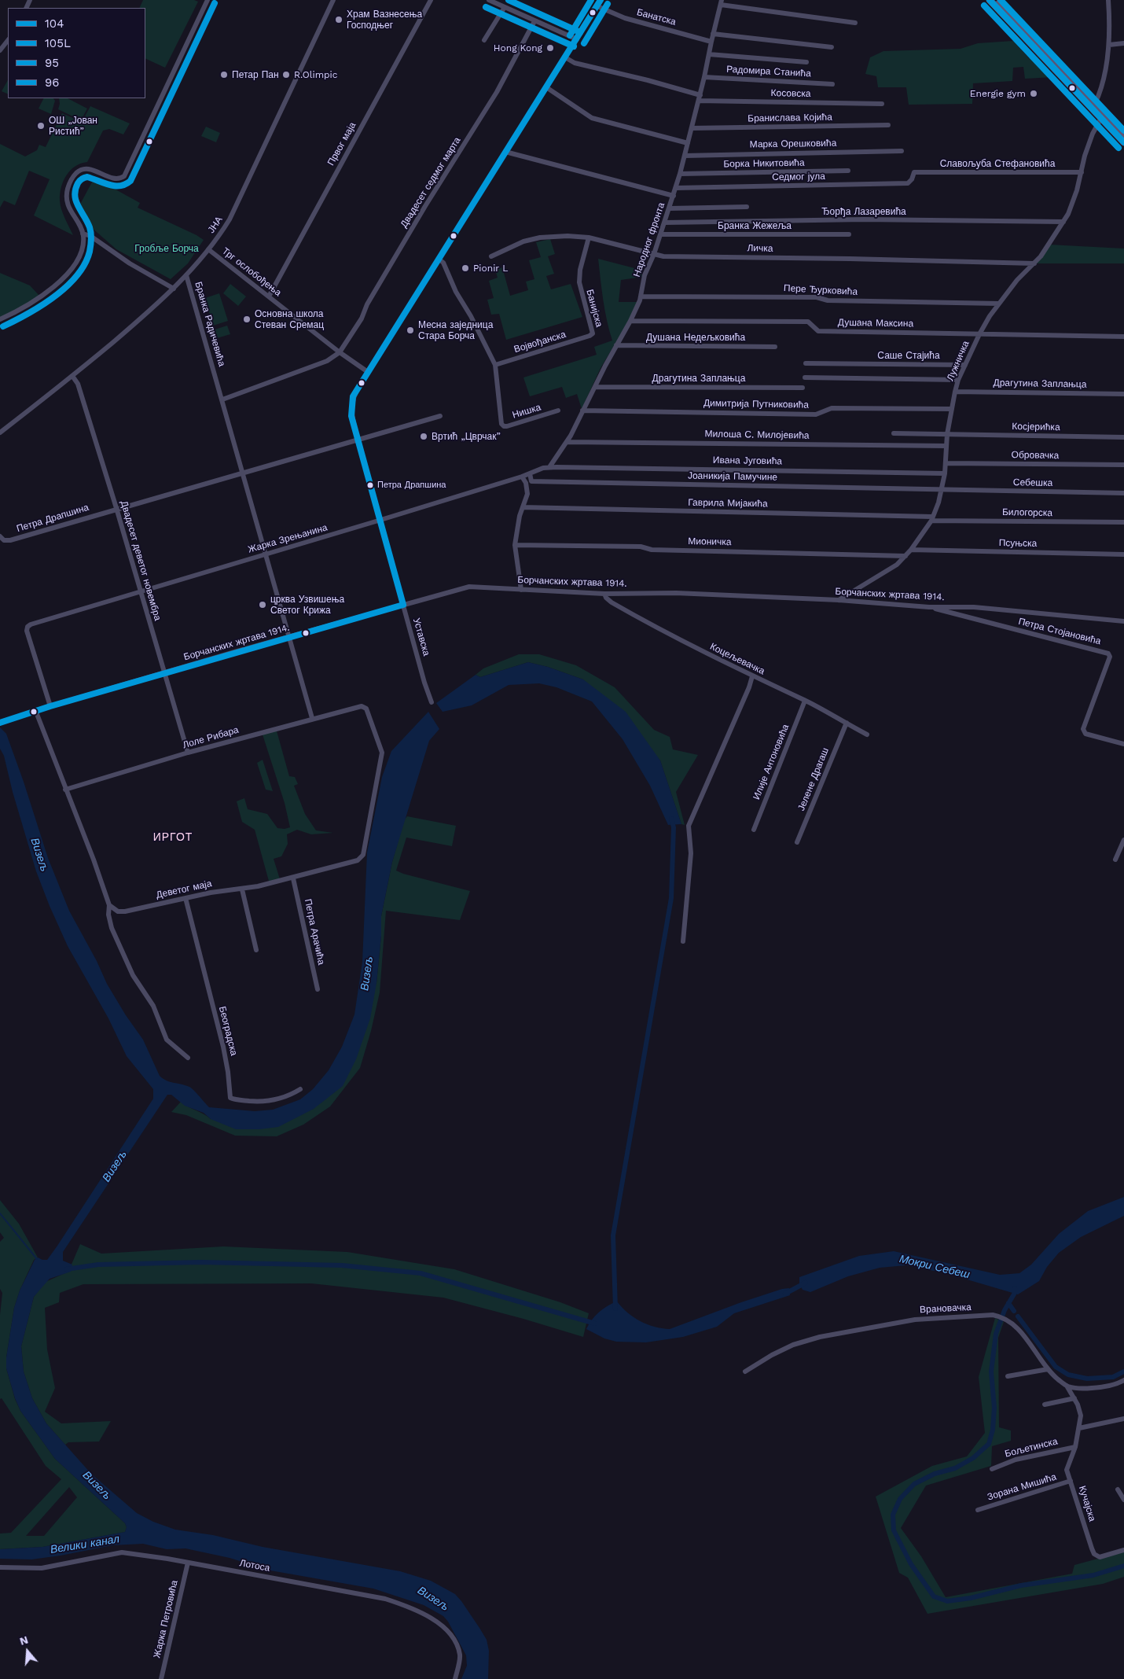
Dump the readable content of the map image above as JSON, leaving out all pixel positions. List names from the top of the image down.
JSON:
{
  "streets": {
    "street": [
      "Банатска",
      "Радомира Станића",
      "Косовска",
      "Бранислава Којића",
      "Првог маја",
      "Марка Орешковића",
      "Борка Никитовића",
      "Славољуба Стефановића",
      "Седмог јула",
      "Двадесет седмог марта",
      "Ђорђа Лазаревића",
      "ЈНА",
      "Бранка Жежеља",
      "Народног фронта",
      "Личка",
      "Трг ослобођења",
      "Пере Ђурковића",
      "Банијска",
      "Душана Максина",
      "Бранка Радичевића",
      "Душана Недељковића",
      "Војвођанска",
      "Саше Стајића",
      "Лужничка",
      "Драгутина Заплањца",
      "Димитрија Путниковића",
      "Нишка",
      "Косјерићка",
      "Милоша С. Милојевића",
      "Обровачка",
      "Ивана Југовића",
      "Јоаникија Памучине",
      "Себешка",
      "Гаврила Мијакића",
      "Билогорска",
      "Петра Драпшина",
      "Жарка Зрењанина",
      "Мионичка",
      "Псуњска",
      "Двадесет деветог новембра",
      "Борчанских жртава 1914.",
      "Петра Стојановића",
      "Уставска",
      "Коцељевачка",
      "Лоле Рибара",
      "Илије Антоновића",
      "Јелене Драгаш",
      "Деветог маја",
      "Петра Арачића",
      "Београдска",
      "Врановачка",
      "Бољетинска",
      "Зорана Мишића",
      "Кучајска",
      "Лотоса",
      "Жарка Петровића"
    ]
  },
  "crossings": [
    ["Банатска", "Народног фронта"],
    ["Банатска", "Уставска"],
    ["Радомира Станића", "Народног фронта"],
    ["Косовска", "Народног фронта"],
    ["Косовска", "Уставска"],
    ["Бранислава Којића", "Народног фронта"],
    ["Првог маја", "Трг ослобођења"],
    ["Марка Орешковића", "Народног фронта"],
    ["Борка Никитовића", "Народног фронта"],
    ["Славољуба Стефановића", "Седмог јула"],
    ["Славољуба Стефановића", "Лужничка"],
    ["Седмог јула", "Народног фронта"],
    ["Двадесет седмог марта", "Трг ослобођења"],
    ["Ђорђа Лазаревића", "Народног фронта"],
    ["Ђорђа Лазаревића", "Лужничка"],
    ["ЈНА", "Трг ослобођења"],
    ["ЈНА", "Бранка Радичевића"],
    ["ЈНА", "Двадесет деветог новембра"],
    ["Бранка Жежеља", "Народног фронта"],
    ["Народног фронта", "Личка"],
    ["Народног фронта", "Пере Ђурковића"],
    ["Народног фронта", "Душана Максина"],
    ["Народног фронта", "Душана Недељковића"],
    ["Народног фронта", "Драгутина Заплањца"],
    ["Народног фронта", "Димитрија Путниковића"],
    ["Народног фронта", "Милоша С. Милојевића"],
    ["Народног фронта", "Ивана Југовића"],
    ["Народног фронта", "Жарка Зрењанина"],
    ["Личка", "Банијска"],
    ["Личка", "Лужничка"],
    ["Трг ослобођења", "Уставска"],
    ["Пере Ђурковића", "Лужничка"],
    ["Банијска", "Војвођанска"],
    ["Душана Максина", "Лужничка"],
    ["Бранка Радичевића", "Петра Драпшина"],
    ["Бранка Радичевића", "Жарка Зрењанина"],
    ["Бранка Радичевића", "Борчанских жртава 1914."],
    ["Бранка Радичевића", "Лоле Рибара"],
    ["Војвођанска", "Нишка"],
    ["Саше Стајића", "Лужничка"],
    ["Лужничка", "Драгутина Заплањца"],
    ["Лужничка", "Димитрија Путниковића"],
    ["Лужничка", "Косјерићка"],
    ["Лужничка", "Милоша С. Милојевића"],
    ["Лужничка", "Обровачка"],
    ["Лужничка", "Ивана Југовића"],
    ["Лужничка", "Јоаникија Памучине"],
    ["Лужничка", "Себешка"],
    ["Лужничка", "Гаврила Мијакића"],
    ["Лужничка", "Билогорска"],
    ["Лужничка", "Мионичка"],
    ["Лужничка", "Псуњска"],
    ["Лужничка", "Борчанских жртава 1914."],
    ["Ивана Југовића", "Жарка Зрењанина"],
    ["Јоаникија Памучине", "Себешка"],
    ["Гаврила Мијакића", "Билогорска"],
    ["Петра Драпшина", "Двадесет деветог новембра"],
    ["Петра Драпшина", "Уставска"],
    ["Жарка Зрењанина", "Двадесет деветог новембра"],
    ["Жарка Зрењанина", "Борчанских жртава 1914."],
    ["Жарка Зрењанина", "Уставска"],
    ["Двадесет деветог новембра", "Борчанских жртава 1914."],
    ["Двадесет деветог новембра", "Лоле Рибара"],
    ["Борчанских жртава 1914.", "Петра Стојановића"],
    ["Борчанских жртава 1914.", "Уставска"],
    ["Борчанских жртава 1914.", "Коцељевачка"],
    ["Коцељевачка", "Илије Антоновића"],
    ["Коцељевачка", "Јелене Драгаш"],
    ["Лоле Рибара", "Деветог маја"],
    ["Деветог маја", "Петра Арачића"],
    ["Деветог маја", "Београдска"],
    ["Бољетинска", "Кучајска"],
    ["Зорана Мишића", "Кучајска"],
    ["Лотоса", "Жарка Петровића"]
  ],
  "districts": ["ИРГОТ"],
  "water": ["Визељ", "Мокри Себеш", "Велики канал"],
  "parks": ["Гробље Борча"],
  "places": [
    "Храм Вазнесења Господњег",
    "Hong Kong",
    "Петар Пан",
    "R.Olimpic",
    "Energie gym",
    "ОШ „Јован Ристић”",
    "Pionir L",
    "Основна школа Стеван Сремац",
    "Месна заједница Стара Борча",
    "Вртић „Цврчак”",
    "Петра Драпшина",
    "црква Узвишења Светог Крижа"
  ],
  "lines": [
    "transit line 104",
    "transit line 95",
    "transit line 105L",
    "transit line 96"
  ],
  "legend": [
    "104",
    "105L",
    "95",
    "96"
  ],
  "north": "top"
}
